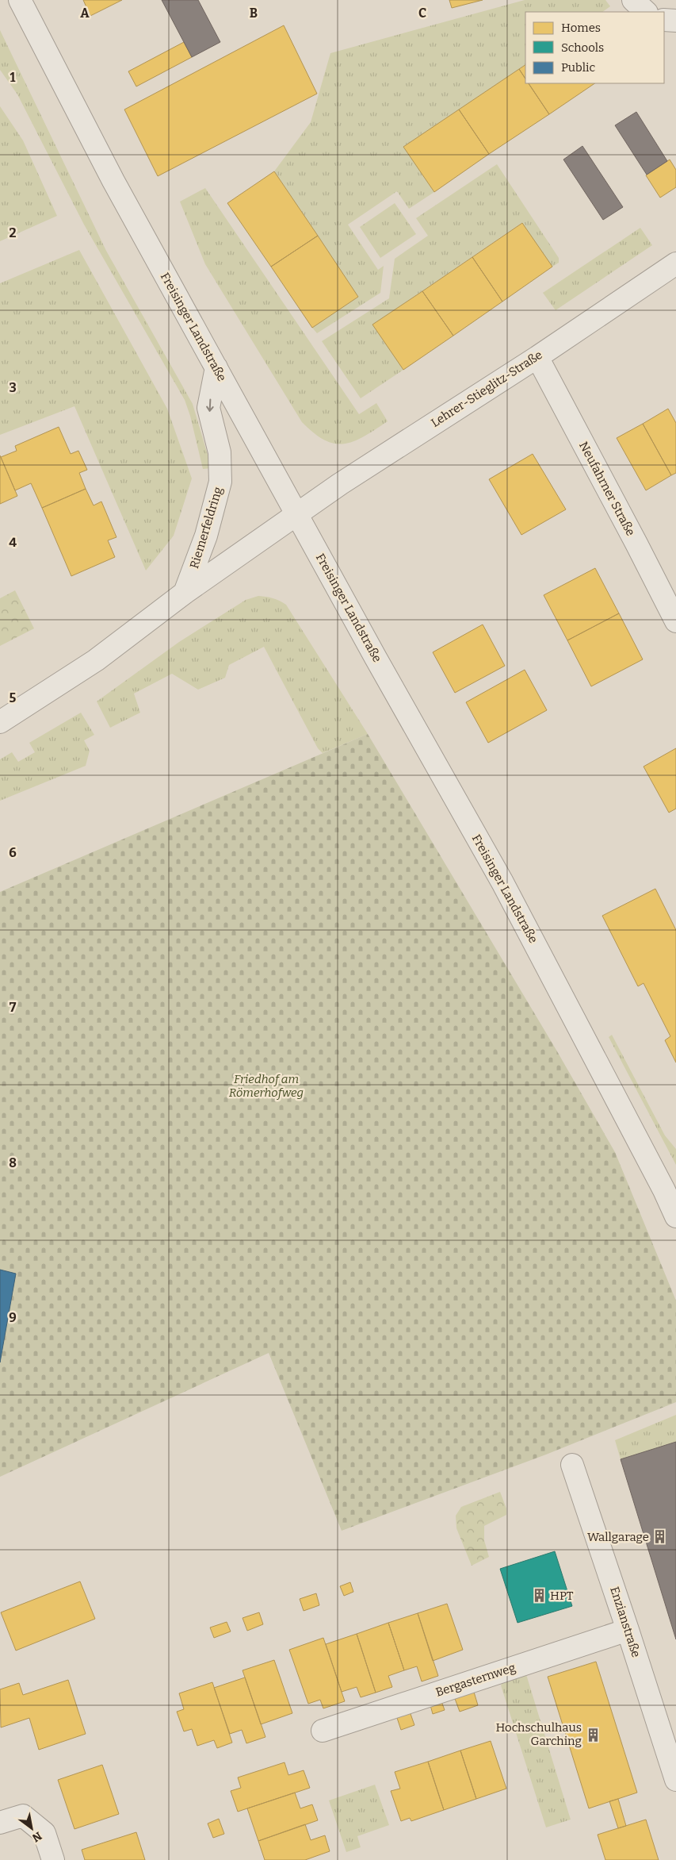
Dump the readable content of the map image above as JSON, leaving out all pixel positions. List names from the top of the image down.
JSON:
{
  "streets": {
    "street": [
      "Freisinger Landstraße",
      "Lehrer-Stieglitz-Straße",
      "Neufahrner Straße",
      "Riemerfeldring",
      "Enzianstraße",
      "Bergasternweg"
    ]
  },
  "crossings": [
    ["Freisinger Landstraße", "Lehrer-Stieglitz-Straße"],
    ["Freisinger Landstraße", "Riemerfeldring"],
    ["Lehrer-Stieglitz-Straße", "Neufahrner Straße"],
    ["Lehrer-Stieglitz-Straße", "Riemerfeldring"],
    ["Enzianstraße", "Bergasternweg"]
  ],
  "one_way": ["Riemerfeldring"],
  "parks": ["Friedhof am Römerhofweg"],
  "places": {
    "building": ["Wallgarage", "HPT", "Hochschulhaus Garching"]
  },
  "legend": ["Homes", "Schools", "Public"],
  "north": "bottom right",
  "grid": {
    "columns": ["A", "B", "C"],
    "rows": [
      "1",
      "2",
      "3",
      "4",
      "5",
      "6",
      "7",
      "8",
      "9"
    ]
  }
}
